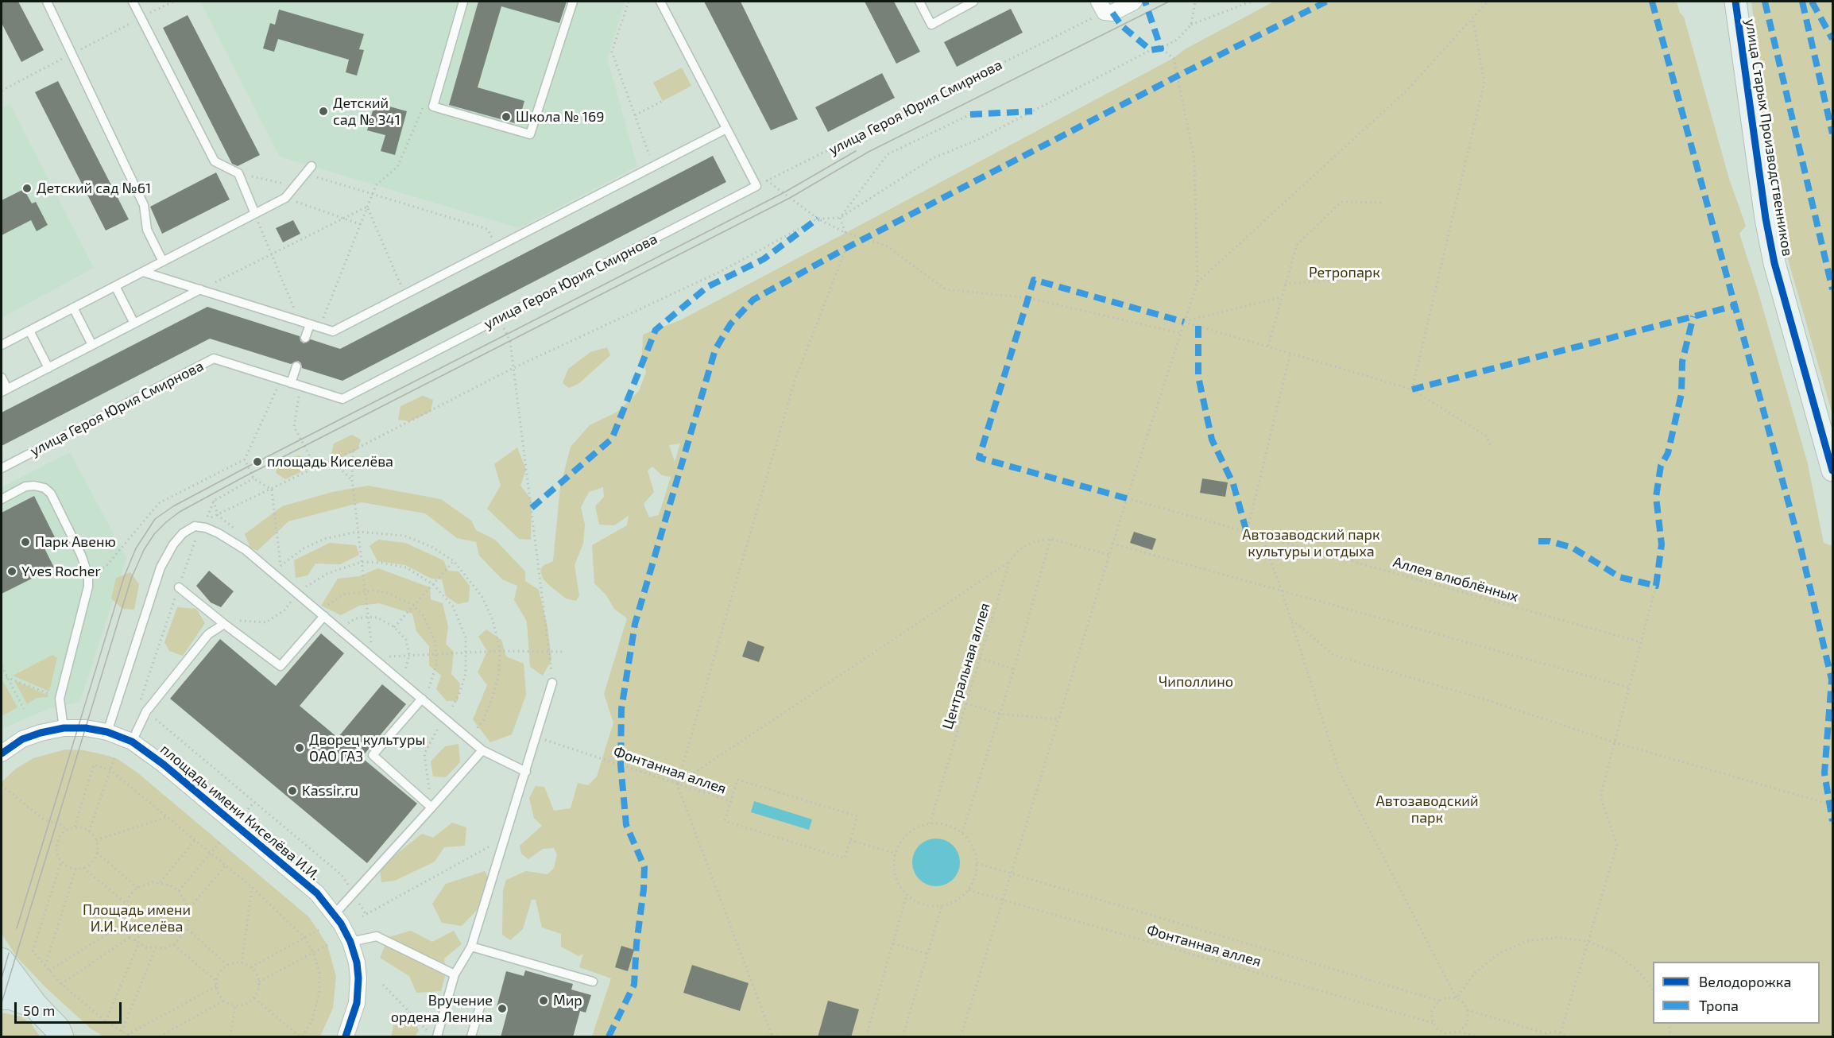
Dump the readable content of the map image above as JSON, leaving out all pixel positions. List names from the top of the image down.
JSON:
{
  "streets": {
    "street": ["улица Старых Производственников", "площадь имени Киселёва И.И."],
    "lane": ["улица Героя Юрия Смирнова"],
    "path": ["Аллея влюблённых", "Центральная аллея", "Фонтанная аллея"]
  },
  "crossings": [
    ["Центральная аллея", "Фонтанная аллея"]
  ],
  "parks": [
    "Ретропарк",
    "Автозаводский парк культуры и отдыха",
    "Чиполлино",
    "Автозаводский парк",
    "Площадь имени И.И. Киселёва"
  ],
  "places": [
    "Детский сад № 341",
    "Школа № 169",
    "Детский сад №61",
    "площадь Киселёва",
    "Парк Авеню",
    "Yves Rocher",
    "Дворец культуры ОАО ГАЗ",
    "Kassir.ru",
    "Мир",
    "Вручение ордена Ленина"
  ],
  "legend": ["Велодорожка", "Тропа"],
  "scale_bar": "50 m"
}
